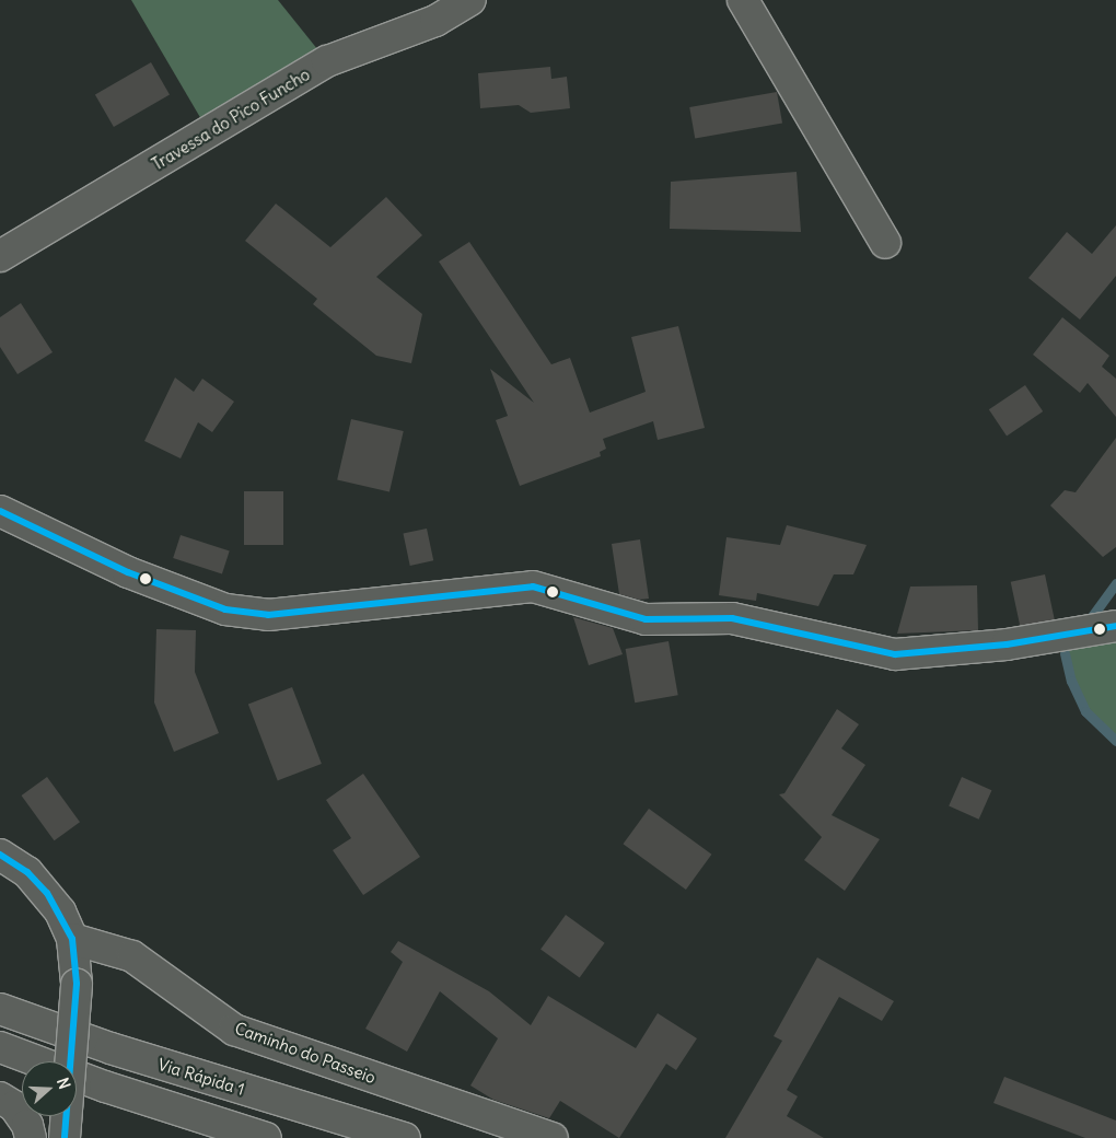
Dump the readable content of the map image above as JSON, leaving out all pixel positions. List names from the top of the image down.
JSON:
{
  "streets": {
    "main road": ["Travessa do Pico Funcho", "Caminho do Passeio", "Via Rápida 1"]
  },
  "north": "right"
}
